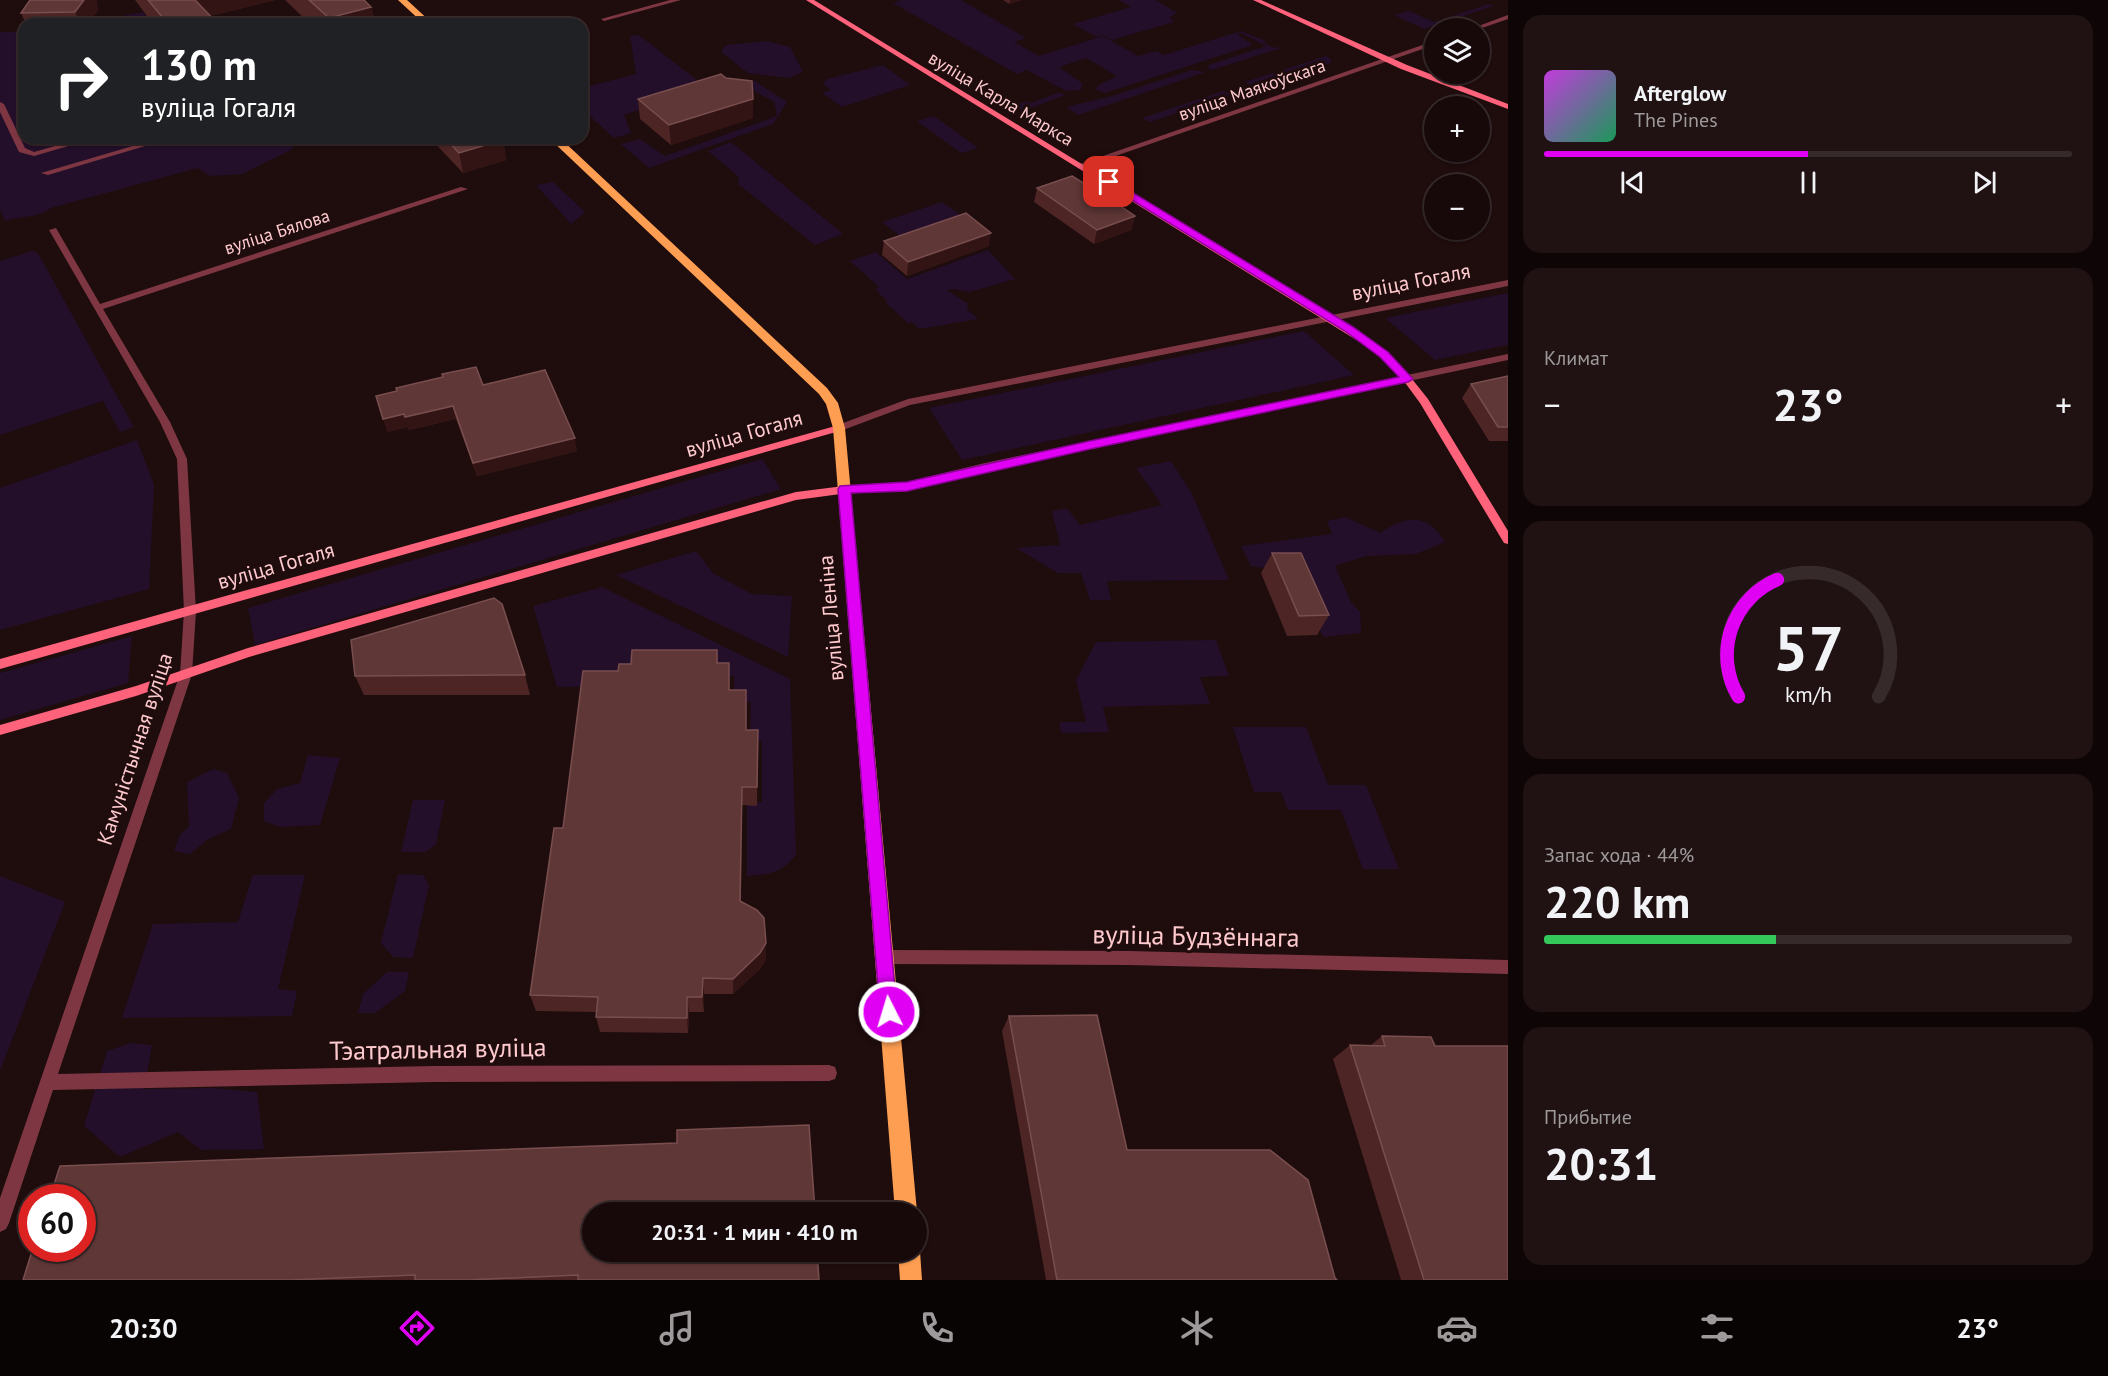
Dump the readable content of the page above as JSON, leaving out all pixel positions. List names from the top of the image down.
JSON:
{
  "streets": {
    "main road": ["вуліца Карла Маркса", "вуліца Гогаля", "вуліца Леніна"],
    "street": [
      "вуліца Маякоўскага",
      "вуліца Бялова",
      "Камуністычная вуліца",
      "вуліца Будзённага",
      "Тэатральная вуліца"
    ]
  },
  "crossings": [
    ["вуліца Маякоўскага", "вуліца Карла Маркса"],
    ["вуліца Карла Маркса", "вуліца Гогаля"],
    ["вуліца Бялова", "Камуністычная вуліца"],
    ["вуліца Гогаля", "вуліца Леніна"],
    ["вуліца Гогаля", "Камуністычная вуліца"],
    ["вуліца Леніна", "вуліца Будзённага"],
    ["Камуністычная вуліца", "Тэатральная вуліца"]
  ],
  "page": {
    "map_buttons": ["+", "−"],
    "turn": ["130 m", "вуліца Гогаля"],
    "song": ["Afterglow", "The Pines"],
    "tile": [
      "Климат",
      ["Запас хода · 44%", "220 km"],
      ["Прибытие", "20:31"]
    ],
    "heat": ["−", "23°", "+"],
    "limit": "60",
    "trip": "20:31 · 1 мин · 410 m",
    "tabs": ["20:30", "23°"],
    "gauge": ["57", "km/h"]
  }
}
